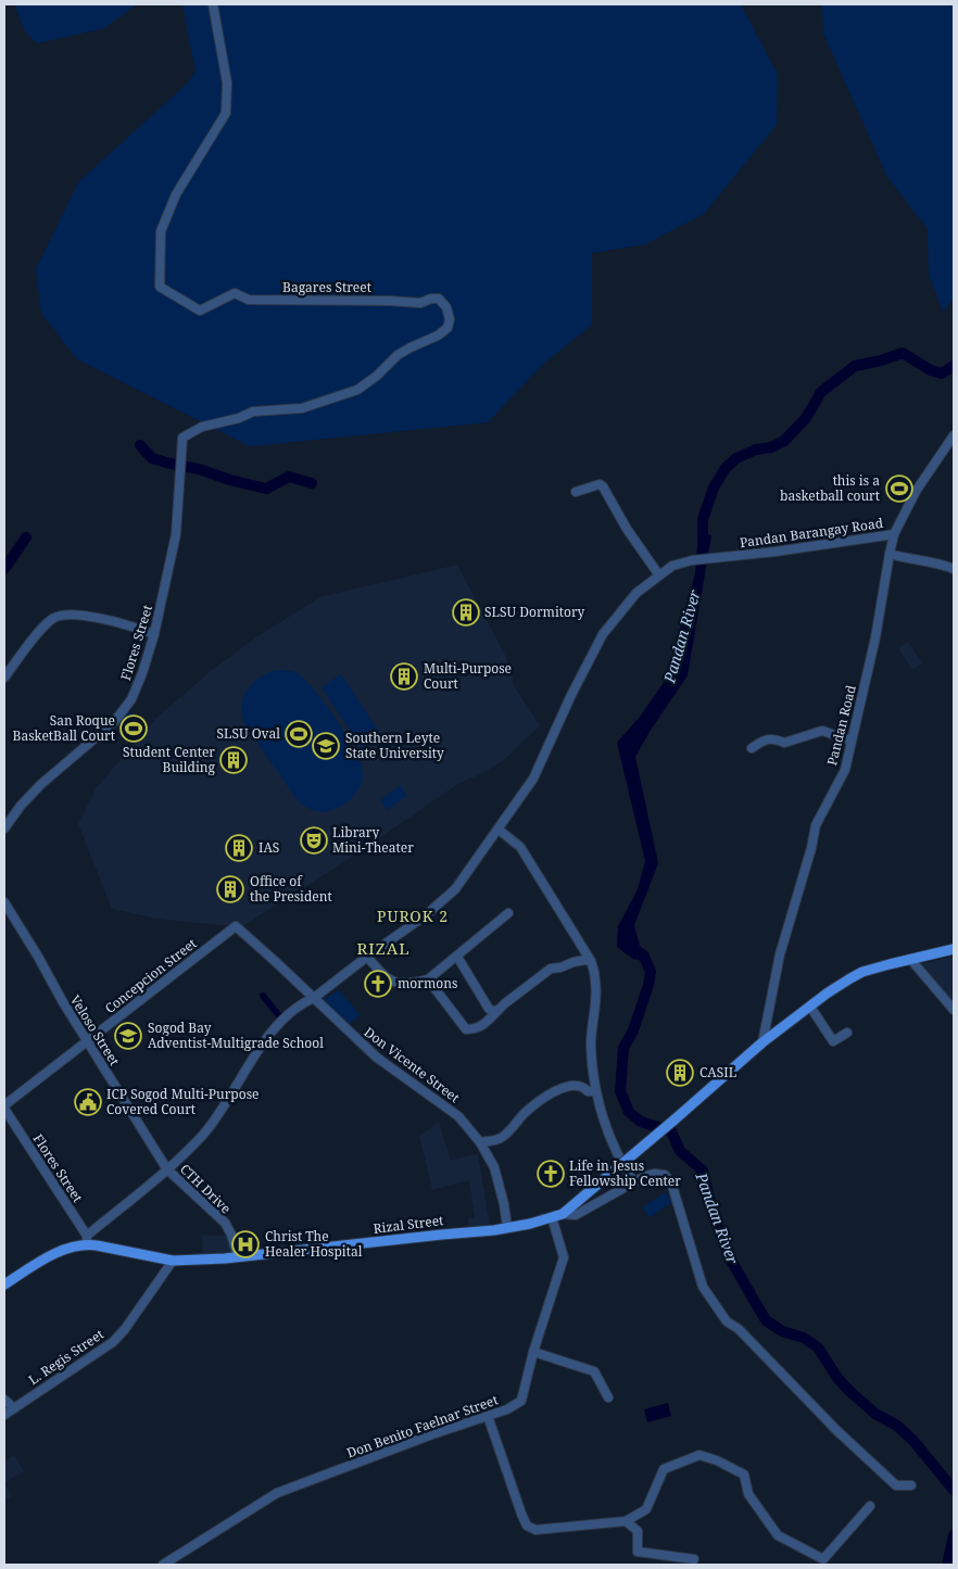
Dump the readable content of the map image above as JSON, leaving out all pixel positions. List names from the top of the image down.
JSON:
{
  "streets": {
    "main road": ["Rizal Street"],
    "street": [
      "Bagares Street",
      "Pandan Barangay Road",
      "Flores Street",
      "Pandan Road",
      "Concepcion Street",
      "Veloso Street",
      "Don Vicente Street",
      "CTH Drive",
      "L. Regis Street",
      "Don Benito Faelnar Street"
    ]
  },
  "crossings": [
    ["Bagares Street", "Flores Street"],
    ["Pandan Barangay Road", "Flores Street"],
    ["Pandan Barangay Road", "Pandan Road"],
    ["Pandan Barangay Road", "Veloso Street"],
    ["Pandan Barangay Road", "Don Vicente Street"],
    ["Pandan Barangay Road", "CTH Drive"],
    ["Pandan Barangay Road", "Rizal Street"],
    ["Flores Street", "Concepcion Street"],
    ["Flores Street", "Rizal Street"],
    ["Pandan Road", "Rizal Street"],
    ["Concepcion Street", "Veloso Street"],
    ["Concepcion Street", "Don Vicente Street"],
    ["Veloso Street", "CTH Drive"],
    ["Don Vicente Street", "Rizal Street"],
    ["CTH Drive", "Rizal Street"],
    ["Rizal Street", "L. Regis Street"],
    ["Rizal Street", "Don Benito Faelnar Street"]
  ],
  "districts": ["PUROK 2", "RIZAL"],
  "water": ["Pandan River"],
  "places": {
    "sports": ["this is a basketball court", "San Roque BasketBall Court", "SLSU Oval"],
    "building": [
      "SLSU Dormitory",
      "Multi-Purpose Court",
      "Student Center Building",
      "IAS",
      "Office of the President",
      "CASIL"
    ],
    "school or university": ["Southern Leyte State University", "Sogod Bay Adventist-Multigrade School"],
    "theatre": ["Library Mini-Theater"],
    "church": ["mormons", "Life in Jesus Fellowship Center"],
    "public building": ["ICP Sogod Multi-Purpose Covered Court"],
    "hospital": ["Christ The Healer Hospital"]
  }
}
